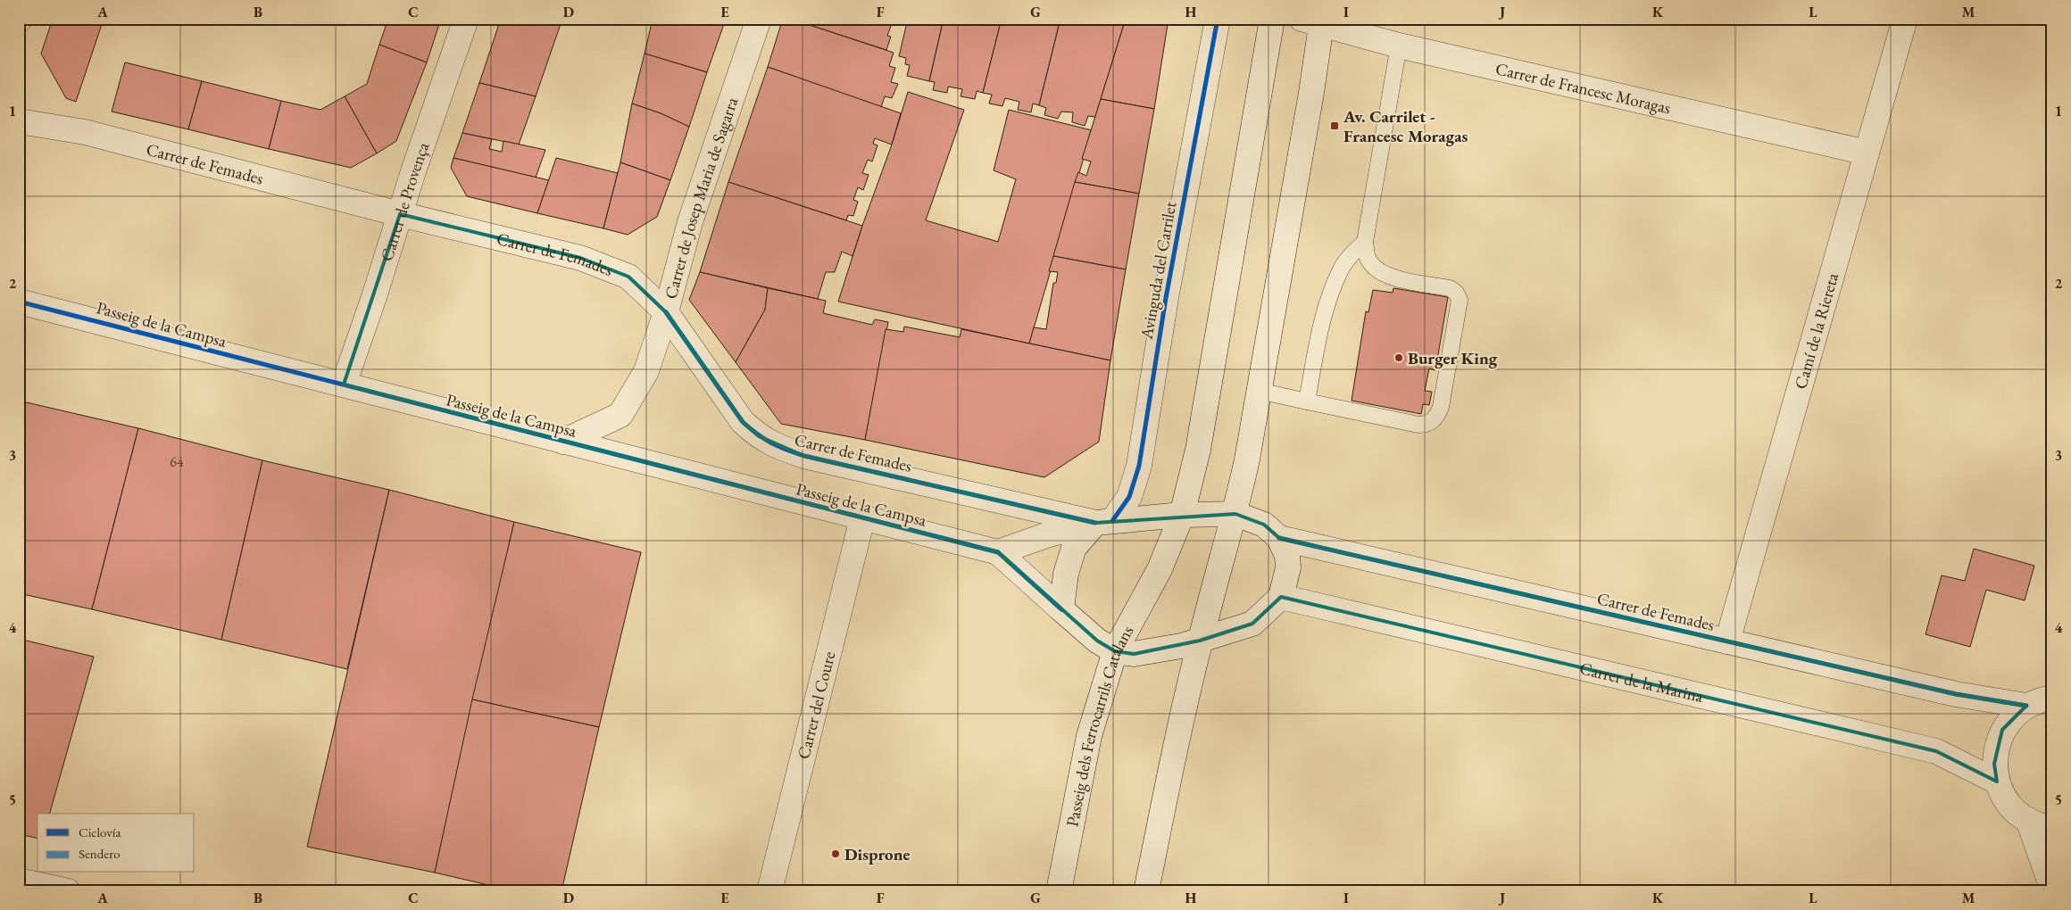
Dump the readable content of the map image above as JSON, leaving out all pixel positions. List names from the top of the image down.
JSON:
{
  "streets": {
    "street": [
      "Carrer de Francesc Moragas",
      "Carrer de Femades",
      "Carrer de Josep Maria de Sagarra",
      "Carrer de Provença",
      "Avinguda del Carrilet",
      "Passeig de la Campsa",
      "Camí de la Riereta",
      "Carrer de la Marina",
      "Carrer del Coure",
      "Passeig dels Ferrocarrils Catalans"
    ]
  },
  "crossings": [
    ["Carrer de Francesc Moragas", "Camí de la Riereta"],
    ["Carrer de Femades", "Carrer de Josep Maria de Sagarra"],
    ["Carrer de Femades", "Carrer de Provença"],
    ["Carrer de Femades", "Avinguda del Carrilet"],
    ["Carrer de Femades", "Camí de la Riereta"],
    ["Carrer de Josep Maria de Sagarra", "Passeig de la Campsa"],
    ["Carrer de Provença", "Passeig de la Campsa"],
    ["Passeig de la Campsa", "Carrer del Coure"]
  ],
  "places": {
    "transit": ["Av. Carrilet - Francesc Moragas"],
    "other": ["Burger King", "Disprone"]
  },
  "house_numbers": ["64"],
  "legend": ["Ciclovía", "Sendero"],
  "grid": {
    "columns": [
      "A",
      "B",
      "C",
      "D",
      "E",
      "F",
      "G",
      "H",
      "I",
      "J",
      "K",
      "L",
      "M"
    ],
    "rows": [
      "1",
      "2",
      "3",
      "4",
      "5"
    ]
  }
}
